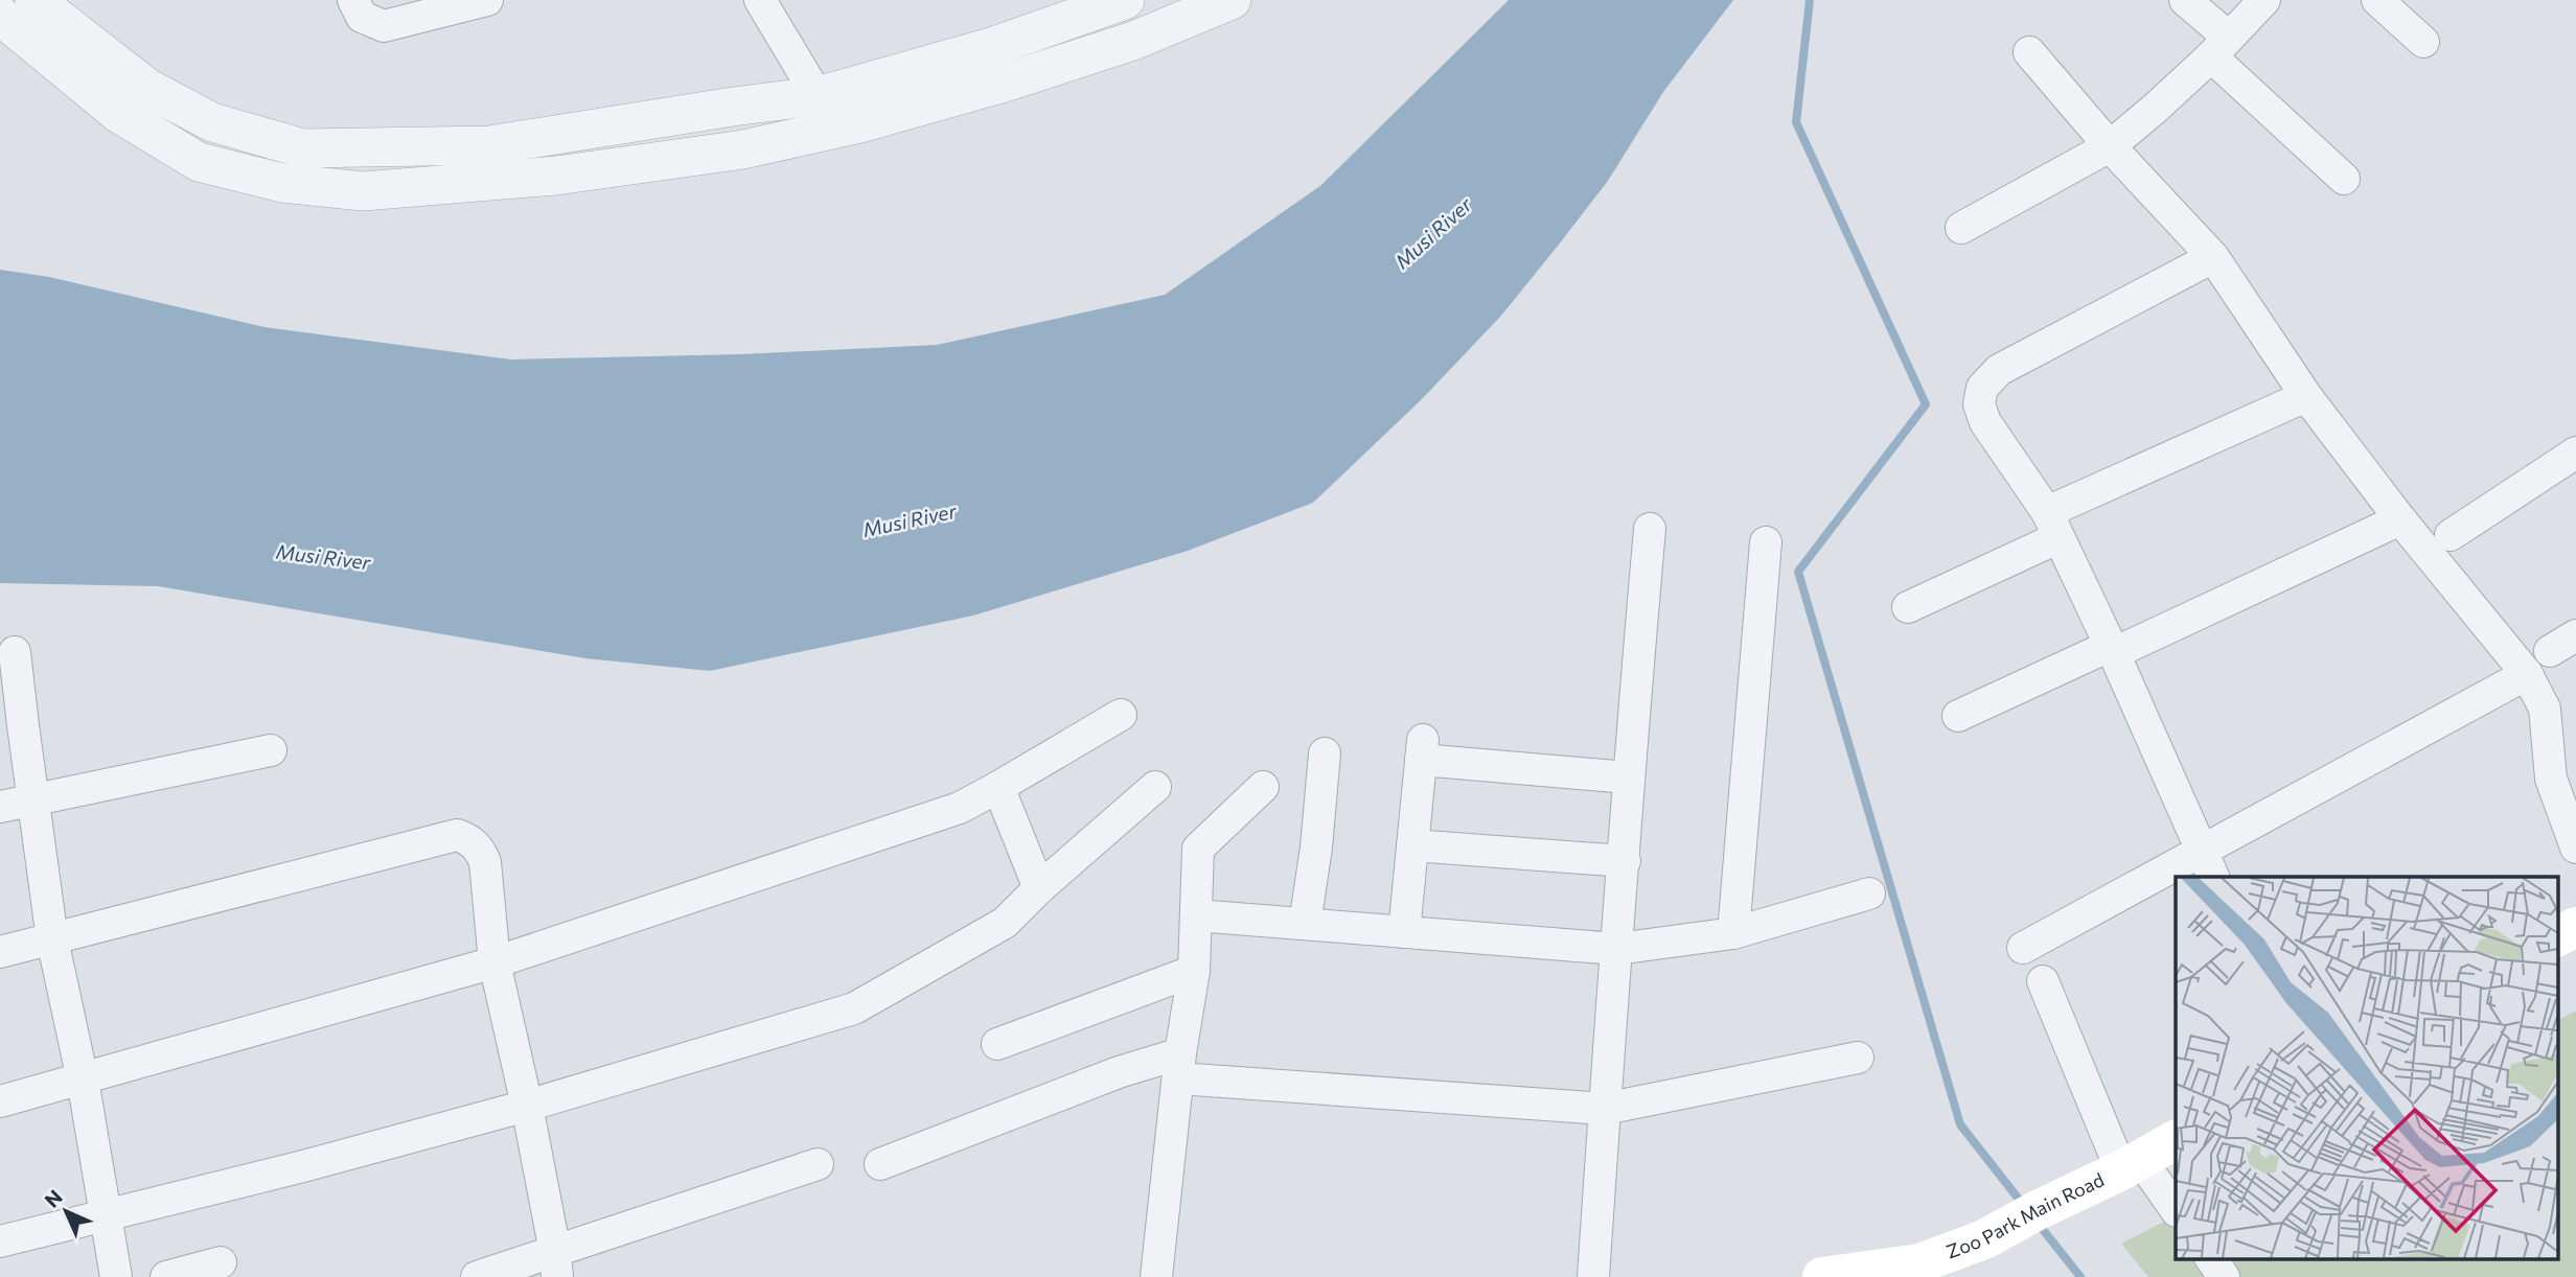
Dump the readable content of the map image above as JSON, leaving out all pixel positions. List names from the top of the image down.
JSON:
{
  "streets": {
    "main road": ["Zoo Park Main Road"]
  },
  "water": ["Musi River"],
  "north": "top left"
}
